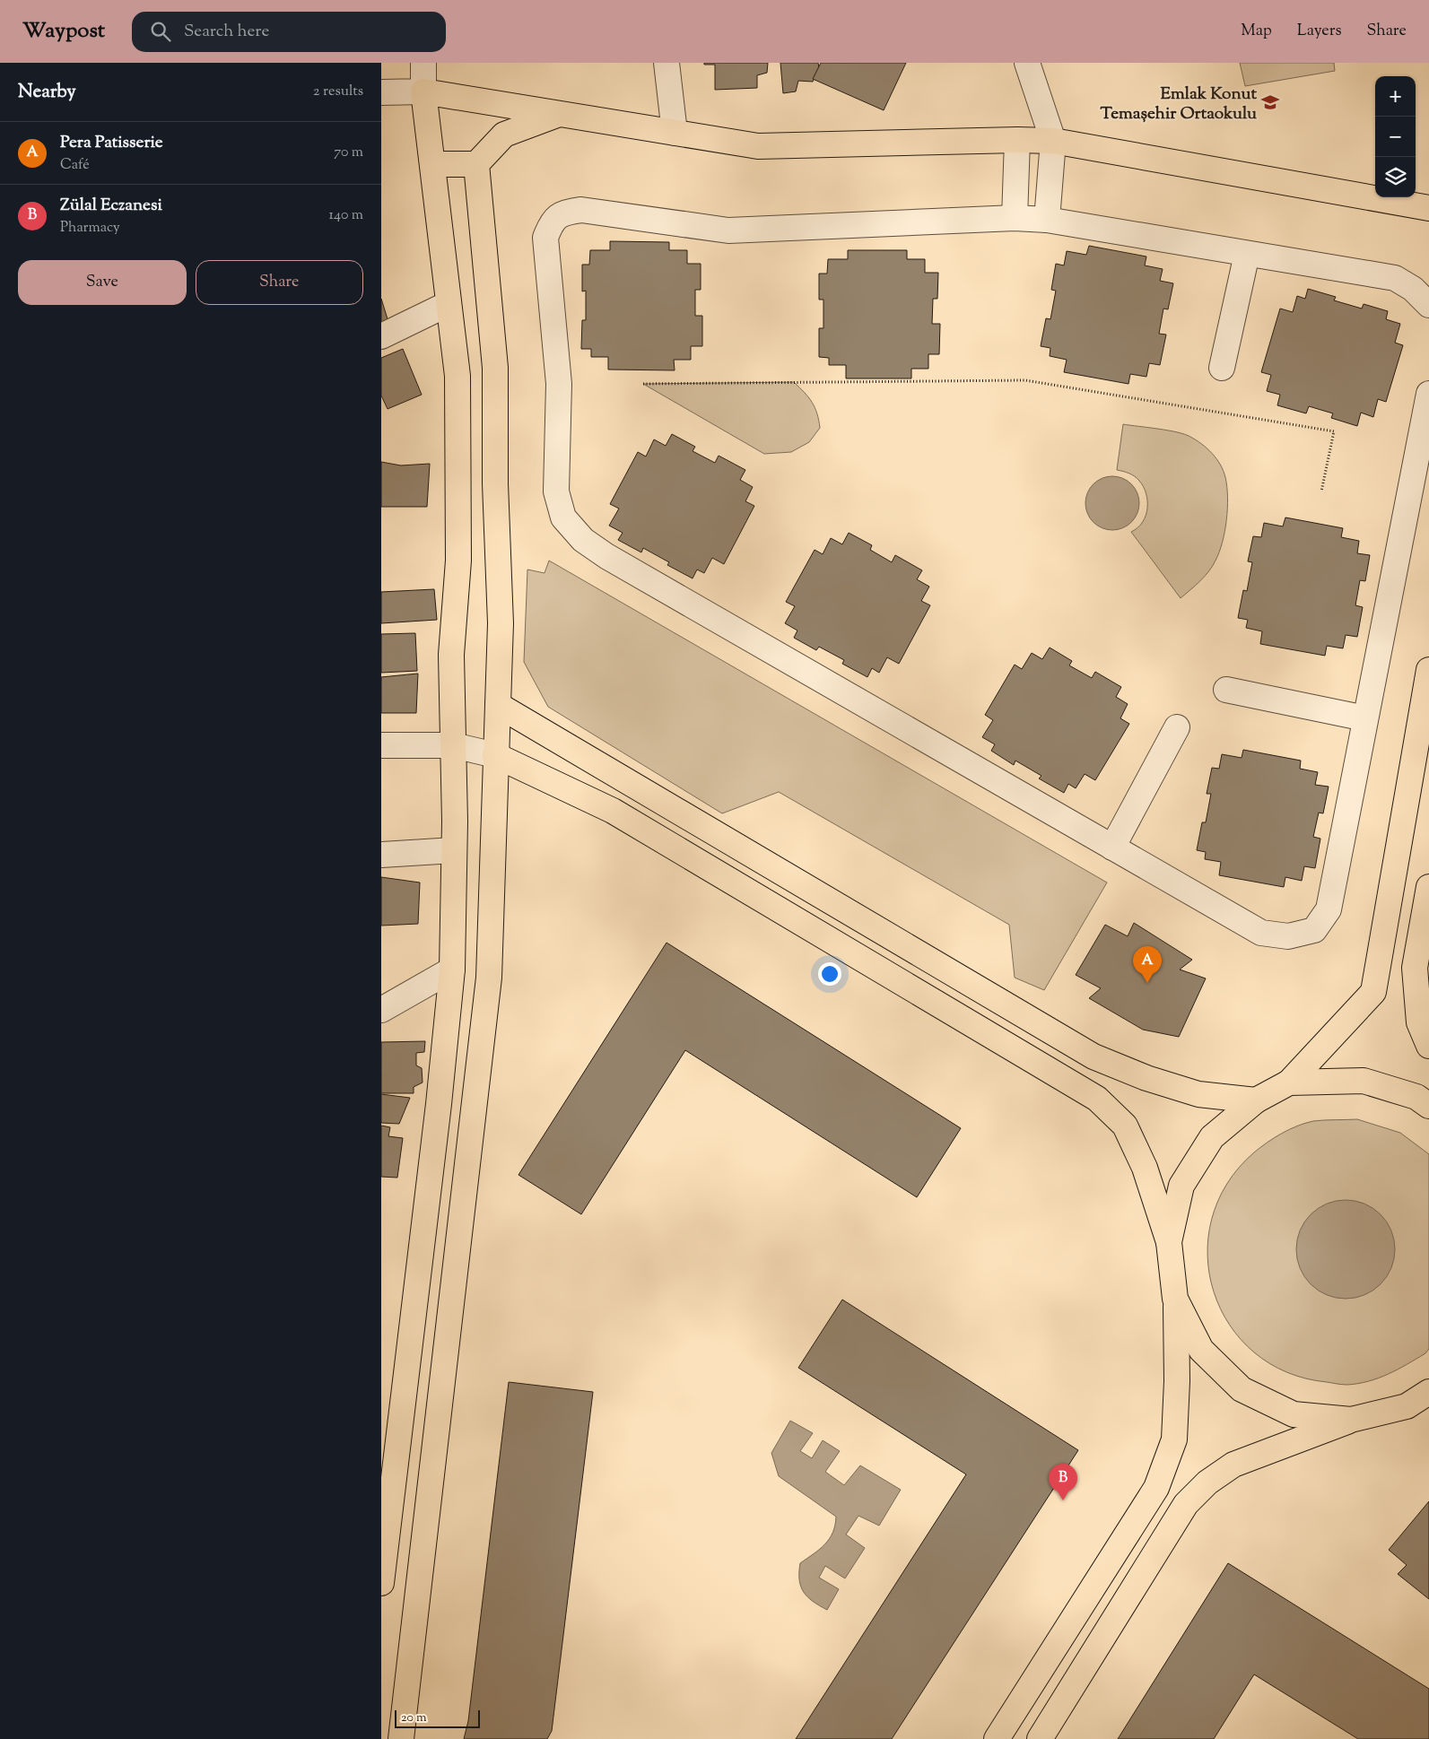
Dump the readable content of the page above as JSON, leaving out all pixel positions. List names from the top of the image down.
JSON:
{
  "places": {
    "school or university": ["Emlak Konut Temaşehir Ortaokulu"]
  },
  "scale_bar": "20 m",
  "page": {
    "header": "Waypost",
    "search": "Search here",
    "nav": ["Map", "Layers", "Share"],
    "heading": ["Nearby", "2 results"],
    "map_buttons": ["+", "−"],
    "list": [
      {
        "mark": "A",
        "name": "Pera Patisserie",
        "note": "Café",
        "value": "70 m"
      },
      {
        "mark": "B",
        "name": "Zülal Eczanesi",
        "note": "Pharmacy",
        "value": "140 m"
      }
    ],
    "buttons": ["Save", "Share"],
    "pins": ["A", "B"],
    "scale": "20 m"
  }
}
